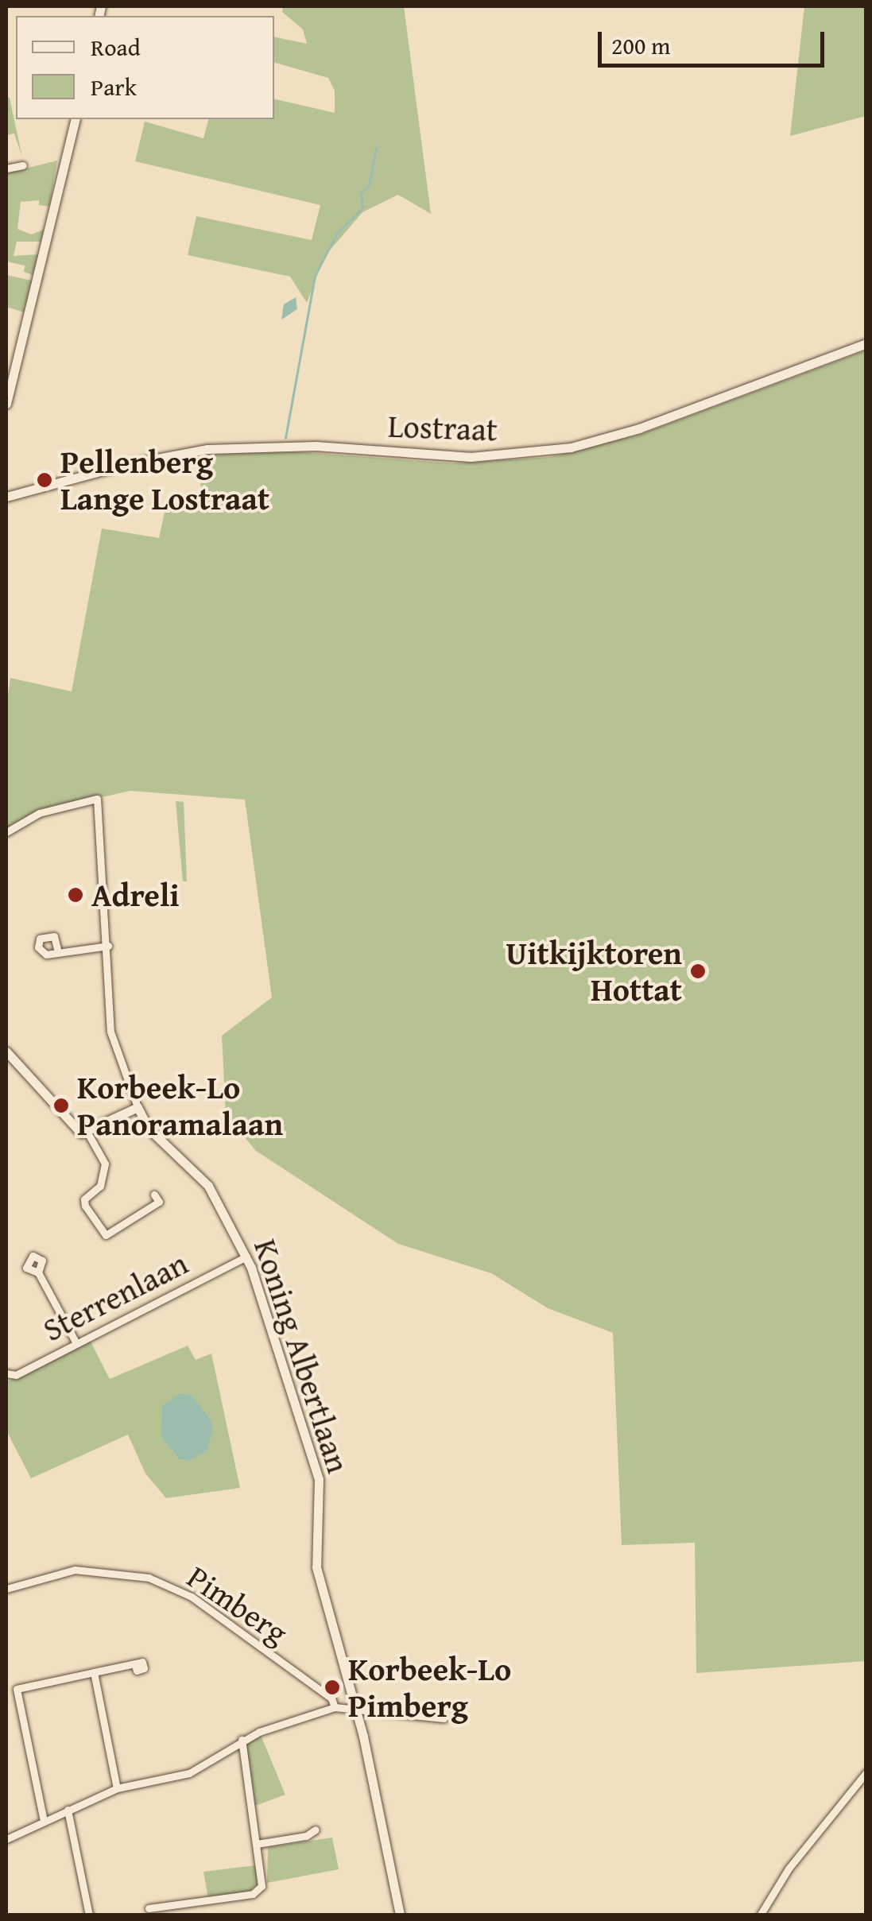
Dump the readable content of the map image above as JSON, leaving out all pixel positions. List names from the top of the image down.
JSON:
{
  "streets": {
    "street": [
      "Lostraat",
      "Sterrenlaan",
      "Koning Albertlaan",
      "Pimberg"
    ]
  },
  "crossings": [
    ["Sterrenlaan", "Koning Albertlaan"]
  ],
  "places": [
    "Pellenberg Lange Lostraat",
    "Adreli",
    "Uitkijktoren Hottat",
    "Korbeek-Lo Panoramalaan",
    "Korbeek-Lo Pimberg"
  ],
  "legend": ["Road", "Park"],
  "scale_bar": "200 m"
}
